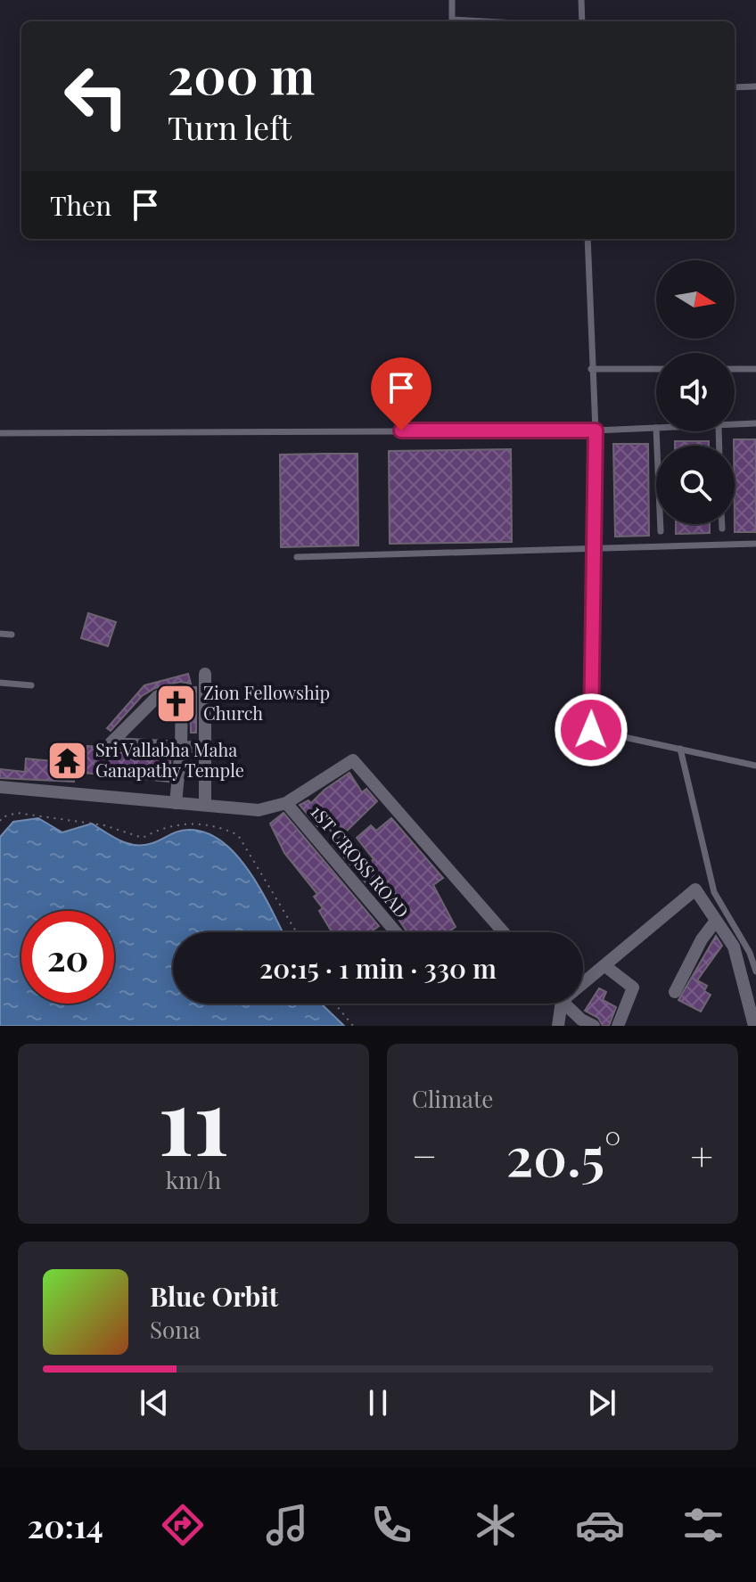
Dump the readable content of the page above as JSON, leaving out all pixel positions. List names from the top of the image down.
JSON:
{
  "streets": {
    "street": ["1ST CROSS ROAD"]
  },
  "places": {
    "church": ["Zion Fellowship Church"],
    "temple": ["Sri Vallabha Maha Ganapathy Temple"]
  },
  "north": "right",
  "page": {
    "turn": ["200 m", "Turn left"],
    "then": "Then",
    "limit": "20",
    "trip": "20:15 · 1 min · 330 m",
    "tile": [
      ["11", "km/h"],
      "Climate"
    ],
    "heat": ["−", "20.5°", "+"],
    "song": ["Blue Orbit", "Sona"],
    "tabs": "20:14"
  }
}
